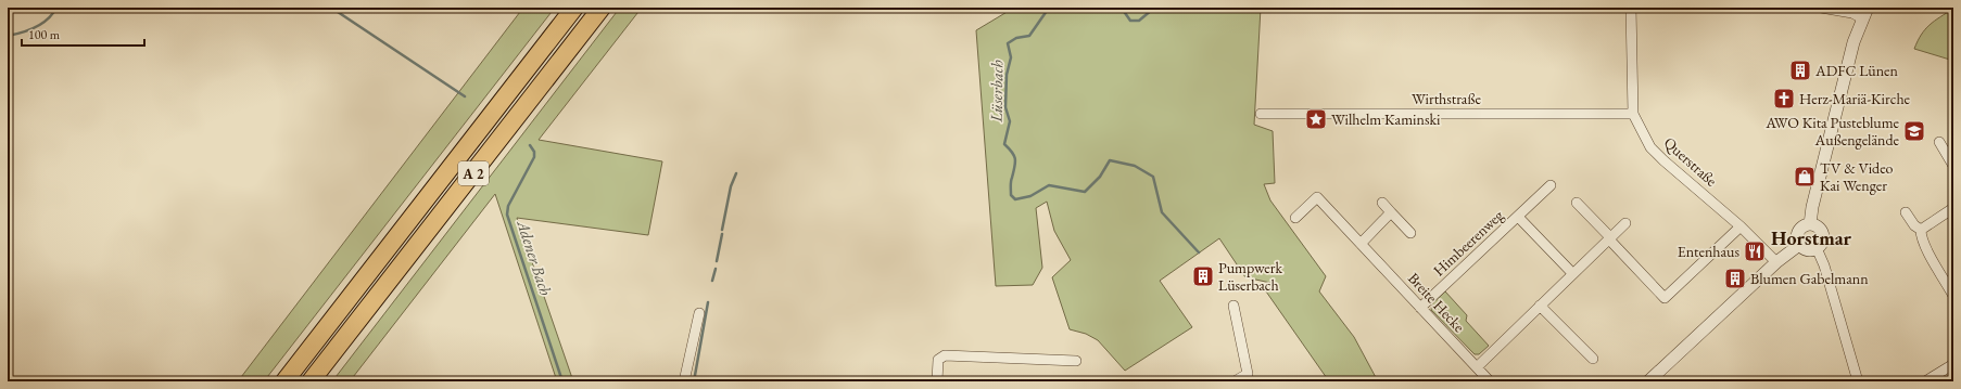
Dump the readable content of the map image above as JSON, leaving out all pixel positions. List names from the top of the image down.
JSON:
{
  "streets": {
    "highway": ["A 2"],
    "street": [
      "Wirthstraße",
      "Querstraße",
      "Himbeerenweg",
      "Breite Hecke"
    ]
  },
  "crossings": [
    ["Wirthstraße", "Querstraße"],
    ["Himbeerenweg", "Breite Hecke"]
  ],
  "districts": ["Horstmar"],
  "water": ["Lüserbach", "Adener Bach"],
  "places": {
    "building": ["ADFC Lünen", "Pumpwerk Lüserbach", "Blumen Gabelmann"],
    "church": ["Herz-Mariä-Kirche"],
    "place": ["Wilhelm Kaminski"],
    "school or university": ["AWO Kita Pusteblume Außengelände"],
    "shop": ["TV & Video Kai Wenger"],
    "restaurant": ["Entenhaus"]
  },
  "scale_bar": "100 m"
}
